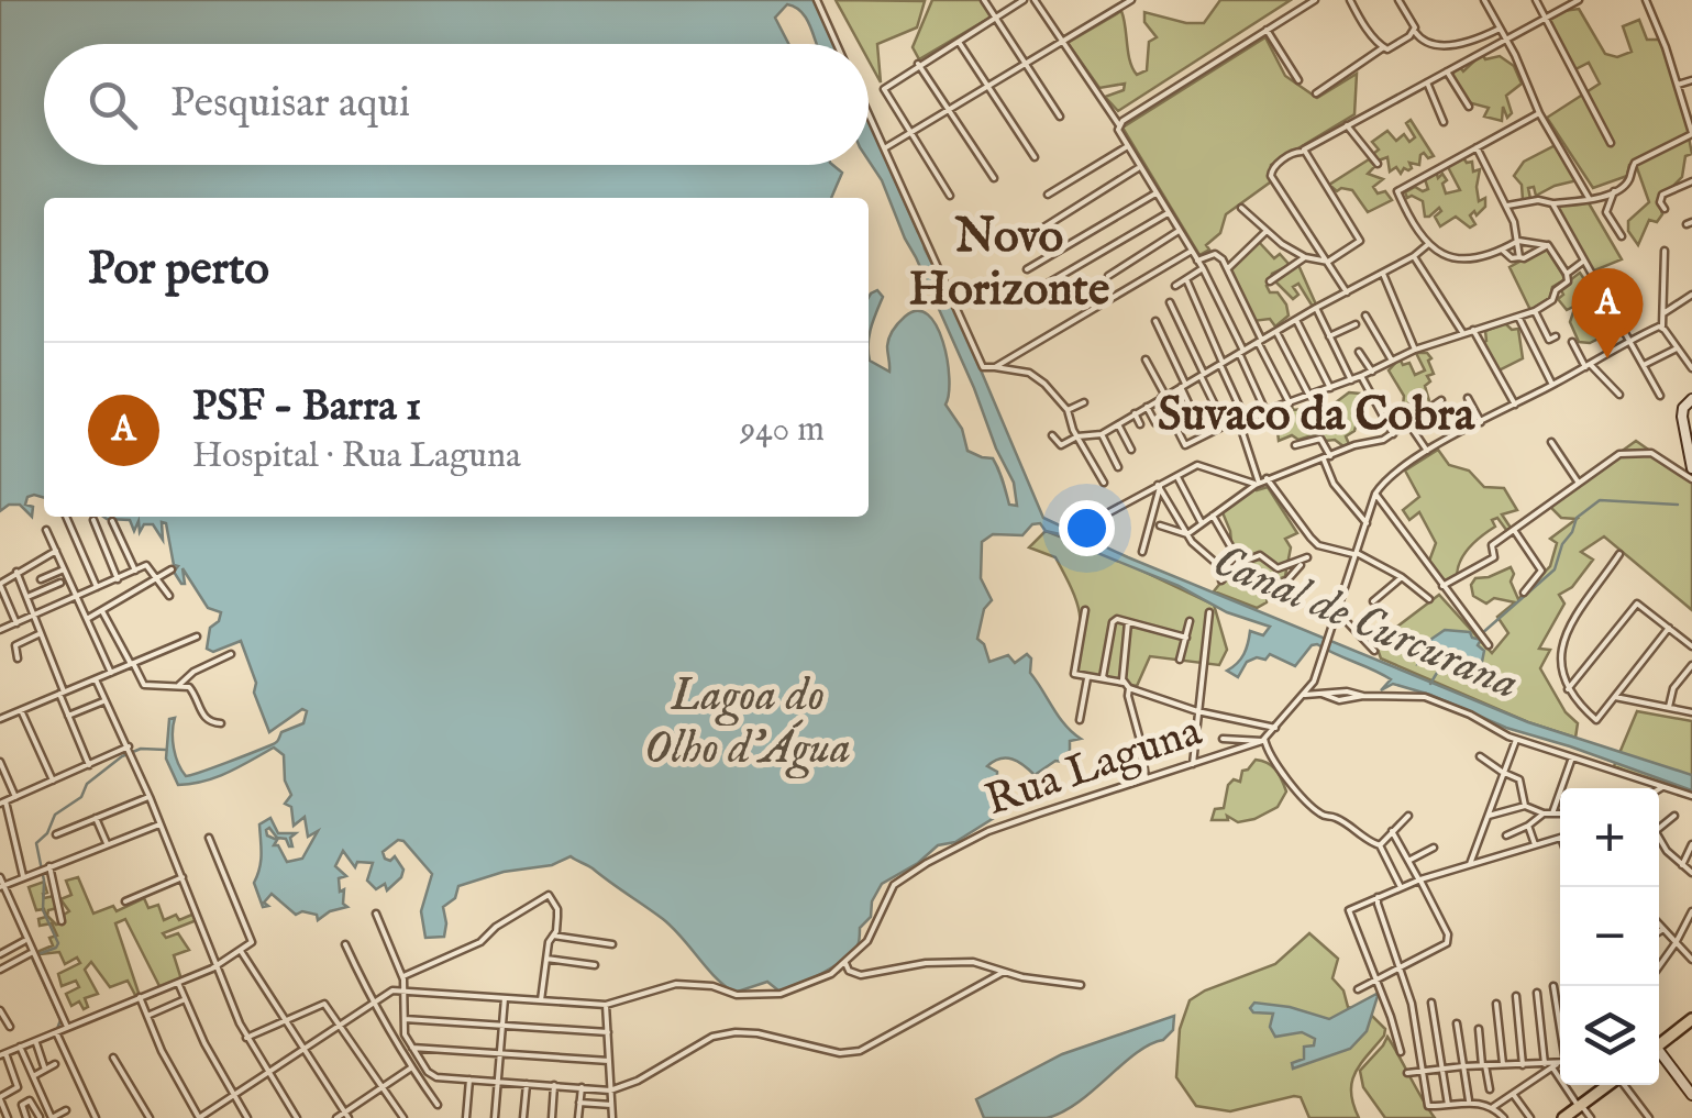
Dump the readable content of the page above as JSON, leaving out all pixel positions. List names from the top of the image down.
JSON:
{
  "streets": {
    "street": ["Rua Laguna"]
  },
  "districts": ["Novo Horizonte", "Suvaco da Cobra"],
  "water": ["Canal de Curcurana", "Lagoa do Olho d'Água"],
  "page": {
    "search": "Pesquisar aqui",
    "heading": "Por perto",
    "pins": "A",
    "list": [
      {
        "mark": "A",
        "name": "PSF - Barra 1",
        "note": "Hospital · Rua Laguna",
        "value": "940 m"
      }
    ],
    "map_buttons": ["+", "−"]
  }
}
